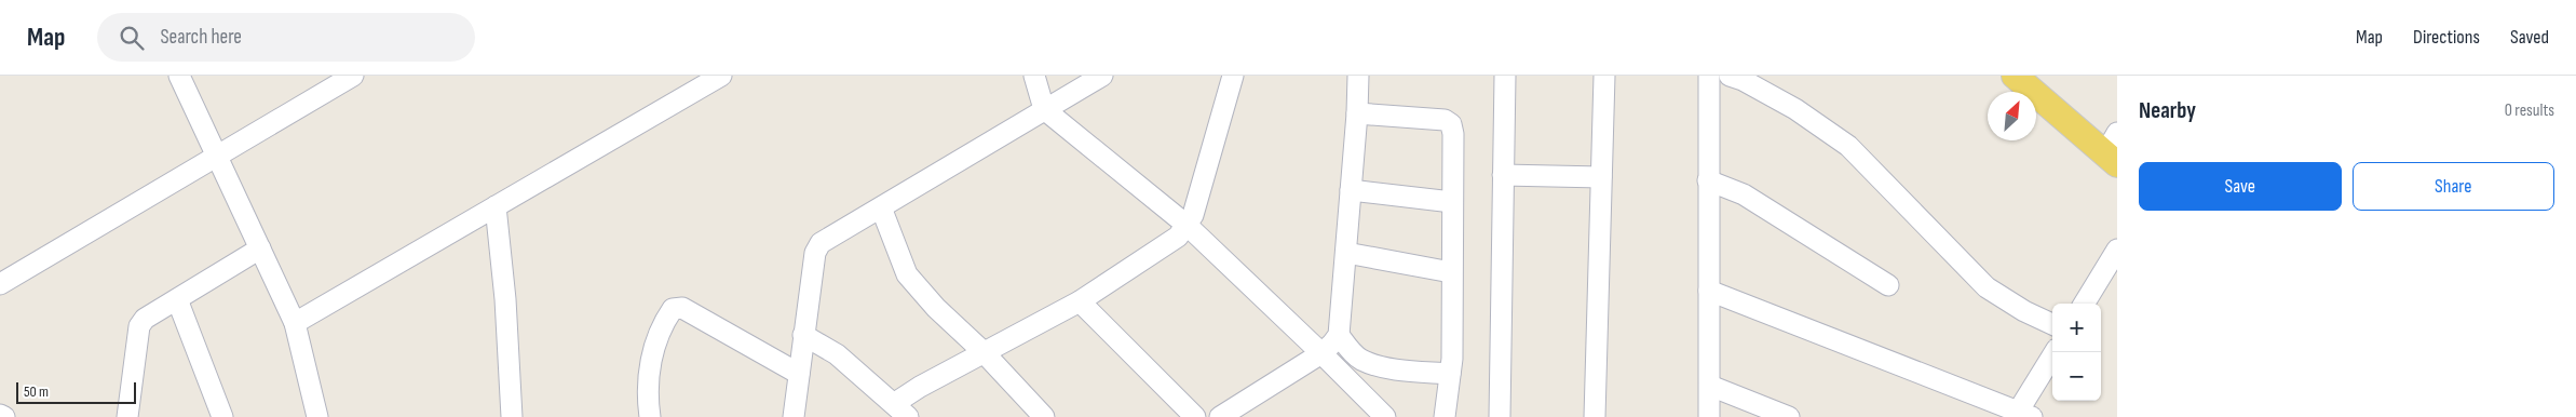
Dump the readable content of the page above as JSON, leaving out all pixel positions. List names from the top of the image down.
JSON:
{
  "scale_bar": "50 m",
  "north": "top right",
  "page": {
    "header": "Map",
    "search": "Search here",
    "nav": ["Map", "Directions", "Saved"],
    "heading": ["Nearby", "0 results"],
    "buttons": ["Save", "Share"],
    "map_buttons": ["+", "−"],
    "scale": "50 m"
  }
}
